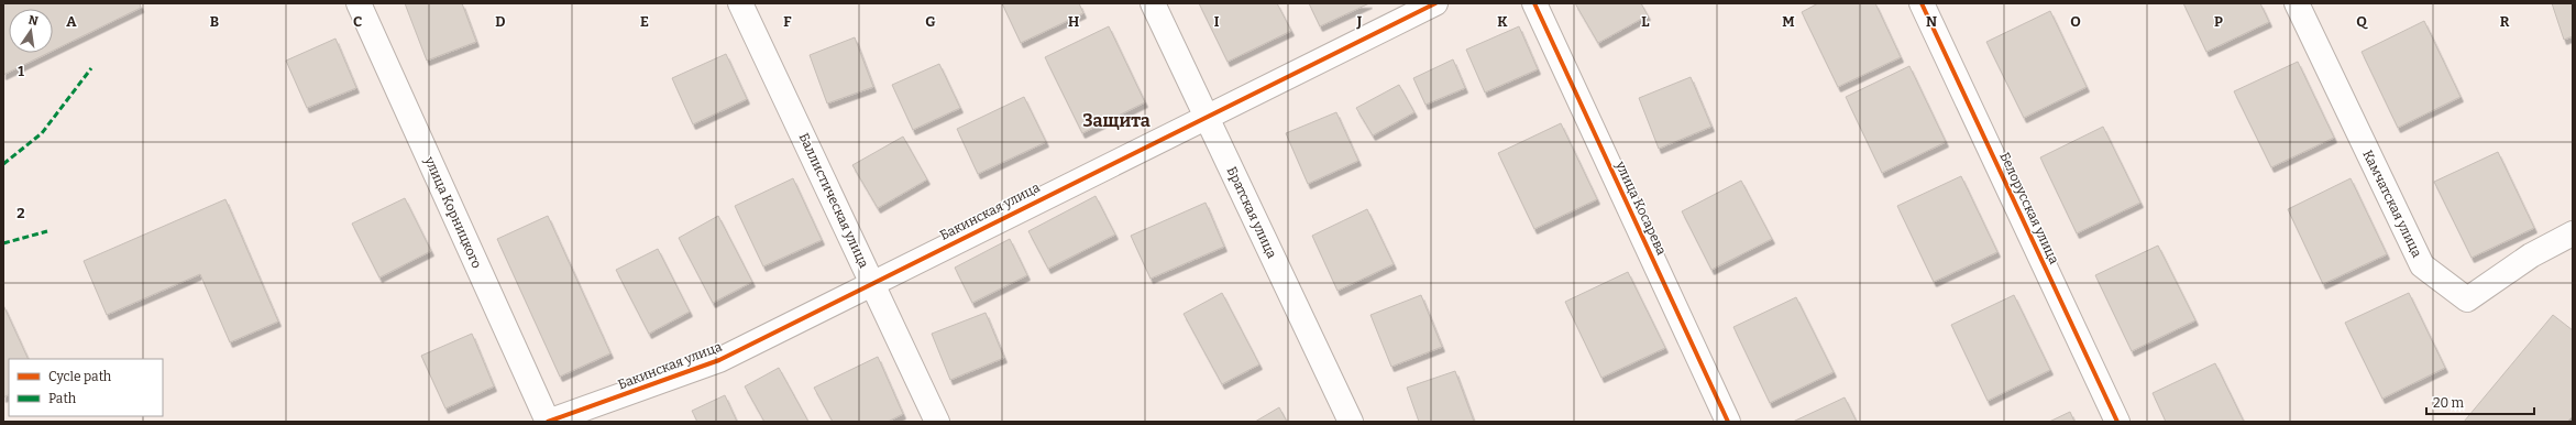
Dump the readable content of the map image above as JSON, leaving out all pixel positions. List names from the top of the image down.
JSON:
{
  "streets": {
    "street": [
      "Баллистическая улица",
      "Камчатская улица",
      "улица Косарева",
      "Белорусская улица",
      "Бакинская улица",
      "улица Корницкого",
      "Братская улица"
    ]
  },
  "crossings": [
    ["Баллистическая улица", "Бакинская улица"],
    ["Бакинская улица", "улица Корницкого"],
    ["Бакинская улица", "Братская улица"]
  ],
  "districts": ["Защита"],
  "legend": ["Cycle path", "Path"],
  "scale_bar": "20 m",
  "north": "top",
  "grid": {
    "columns": [
      "A",
      "B",
      "C",
      "D",
      "E",
      "F",
      "G",
      "H",
      "I",
      "J",
      "K",
      "L",
      "M",
      "N",
      "O",
      "P",
      "Q",
      "R"
    ],
    "rows": ["1", "2"]
  }
}
